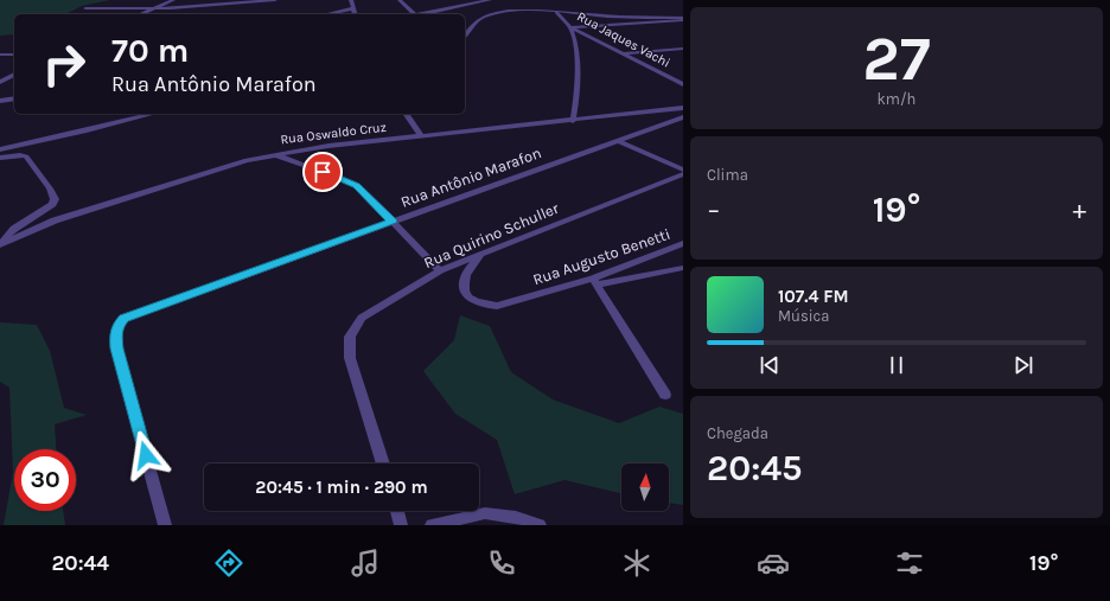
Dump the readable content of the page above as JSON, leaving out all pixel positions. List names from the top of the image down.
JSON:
{
  "streets": {
    "street": [
      "Rua Jaques Vachi",
      "Rua Oswaldo Cruz",
      "Rua Antônio Marafon",
      "Rua Quirino Schuller",
      "Rua Augusto Benetti"
    ]
  },
  "crossings": [
    ["Rua Quirino Schuller", "Rua Augusto Benetti"]
  ],
  "north": "top",
  "page": {
    "tile": [
      ["27", "km/h"],
      "Clima",
      ["Chegada", "20:45"]
    ],
    "turn": ["70 m", "Rua Antônio Marafon"],
    "heat": ["−", "19°", "+"],
    "song": ["107.4 FM", "Música"],
    "limit": "30",
    "trip": "20:45 · 1 min · 290 m",
    "tabs": ["20:44", "19°"]
  }
}
